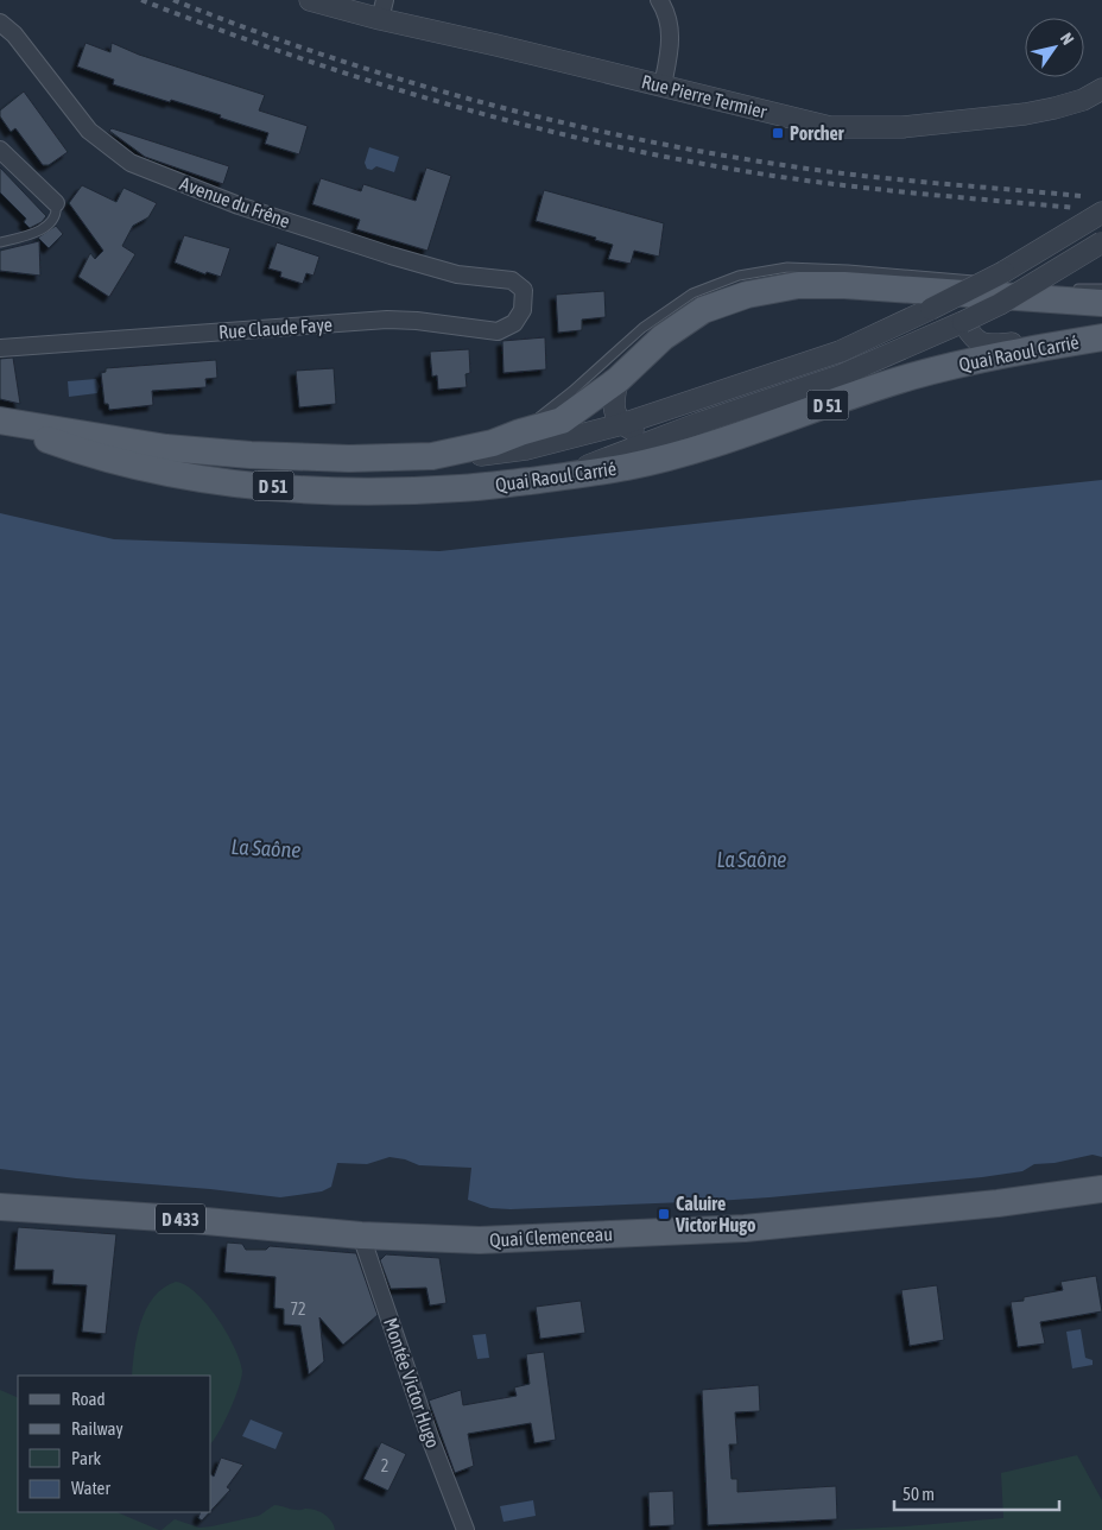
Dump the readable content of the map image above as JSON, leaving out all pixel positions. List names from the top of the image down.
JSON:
{
  "streets": {
    "main road": [
      "Quai Raoul Carrié",
      "D 51",
      "D 433",
      "Quai Clemenceau"
    ],
    "street": [
      "Rue Pierre Termier",
      "Avenue du Frêne",
      "Rue Claude Faye",
      "Montée Victor Hugo"
    ]
  },
  "crossings": [
    ["Avenue du Frêne", "Rue Claude Faye"],
    ["Quai Clemenceau", "Montée Victor Hugo"]
  ],
  "water": ["La Saône"],
  "places": {
    "transit": ["Porcher", "Caluire Victor Hugo"]
  },
  "house_numbers": ["72", "2"],
  "legend": [
    "Road",
    "Railway",
    "Park",
    "Water"
  ],
  "scale_bar": "50 m",
  "north": "top right"
}
